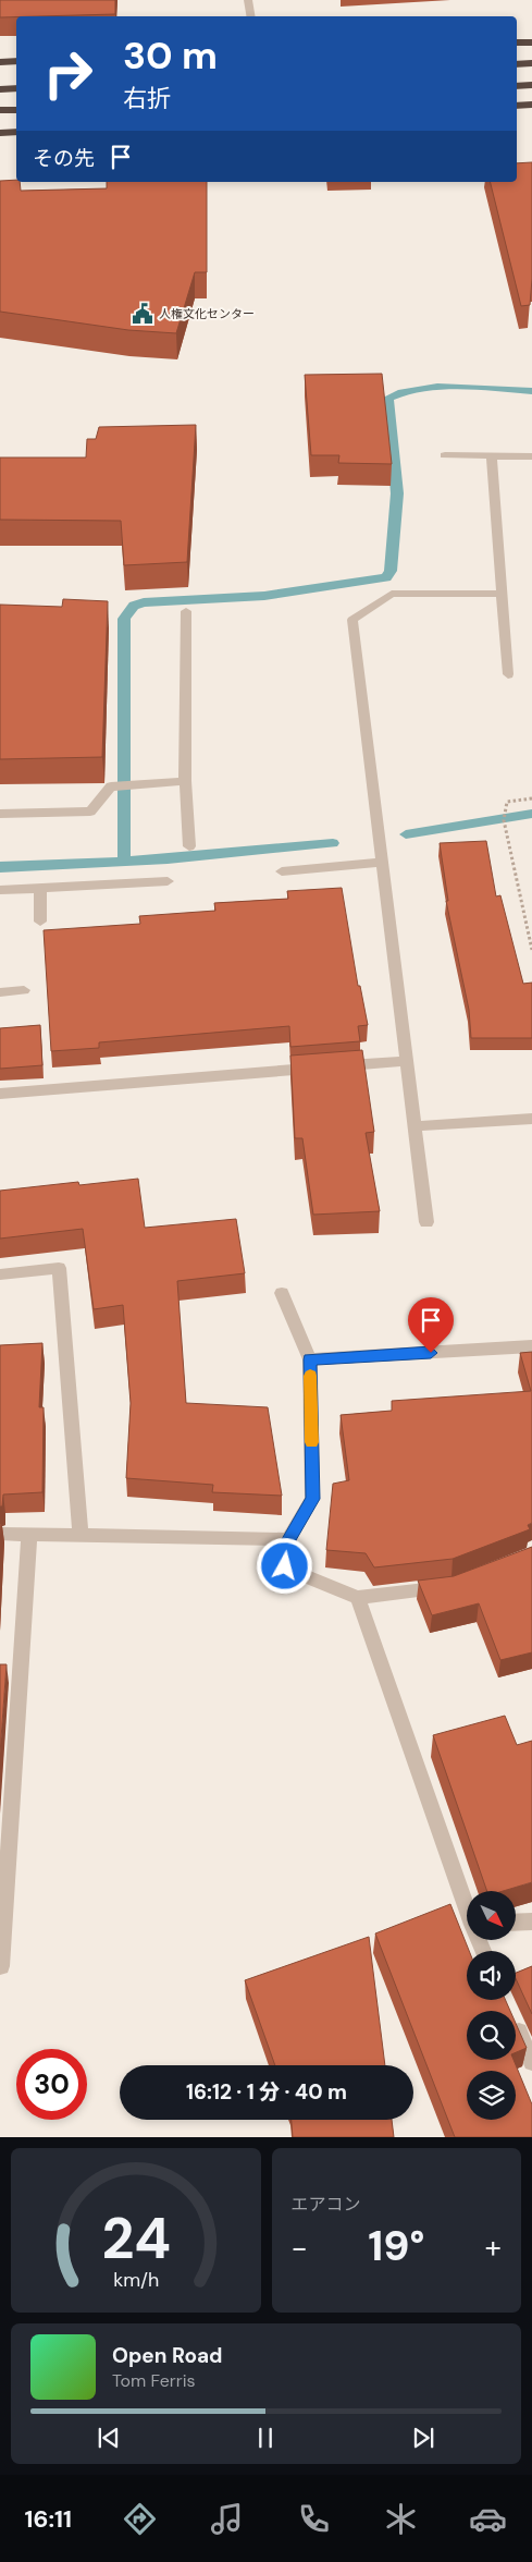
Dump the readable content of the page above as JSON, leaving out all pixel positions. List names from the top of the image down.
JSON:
{
  "places": {
    "public building": ["人権文化センター"]
  },
  "north": "bottom right",
  "page": {
    "turn": ["30 m", "右折"],
    "then": "その先",
    "limit": "30",
    "trip": "16:12 · 1 分 · 40 m",
    "tile": "エアコン",
    "heat": ["−", "19°", "+"],
    "song": ["Open Road", "Tom Ferris"],
    "tabs": "16:11",
    "gauge": ["24", "km/h"]
  }
}
